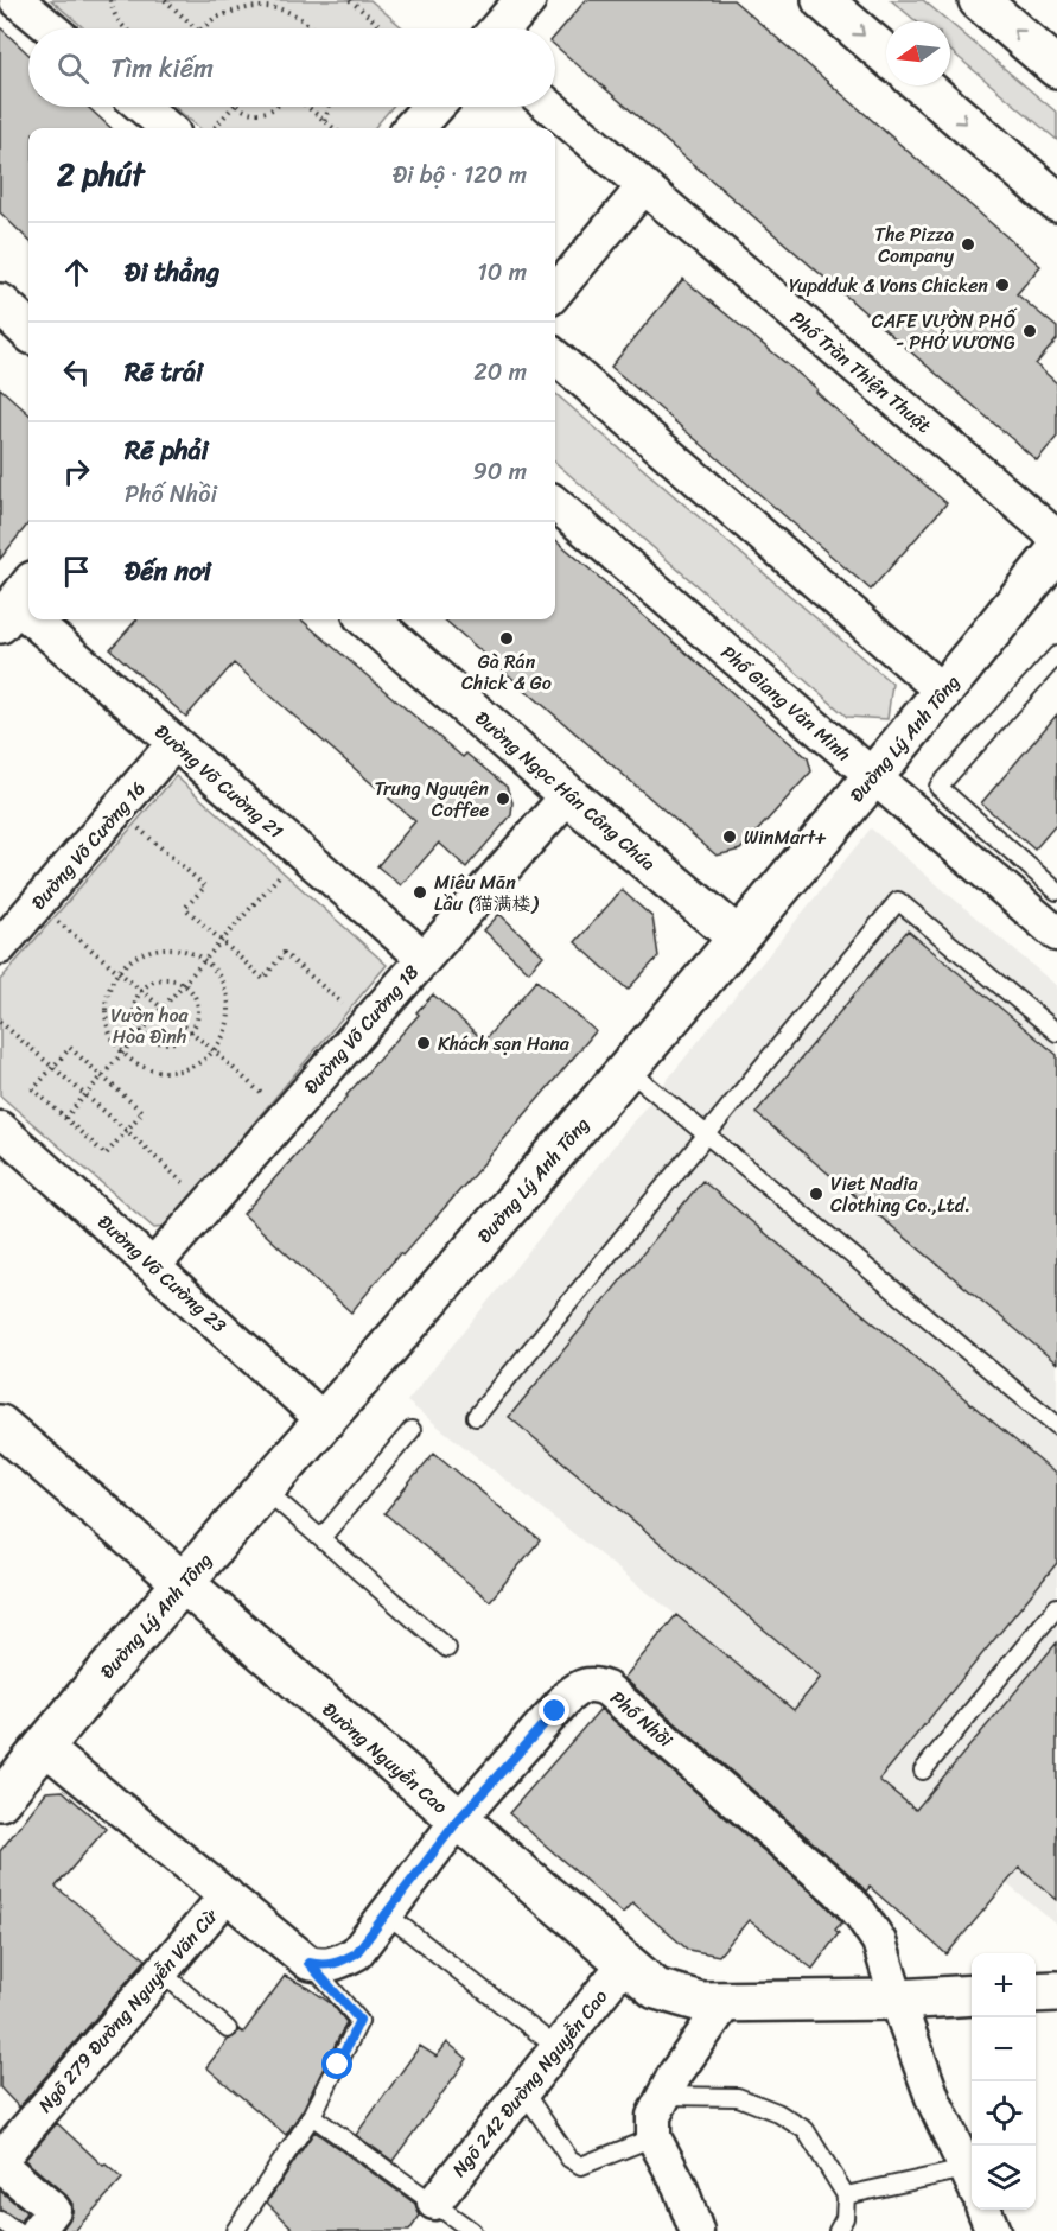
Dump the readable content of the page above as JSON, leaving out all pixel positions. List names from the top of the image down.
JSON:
{
  "streets": {
    "main road": ["Đường Lý Anh Tông", "Đường Ngọc Hân Công Chúa", "Đường Nguyễn Cao"],
    "street": [
      "Phố Trần Thiện Thuật",
      "Phố Giang Văn Minh",
      "Đường Võ Cường 21",
      "Đường Võ Cường 16",
      "Đường Võ Cường 18",
      "Đường Võ Cường 23",
      "Phố Nhồi",
      "Ngõ 279 Đường Nguyễn Văn Cừ",
      "Ngõ 242 Đường Nguyễn Cao"
    ]
  },
  "crossings": [
    ["Phố Giang Văn Minh", "Đường Lý Anh Tông"],
    ["Đường Lý Anh Tông", "Đường Ngọc Hân Công Chúa"],
    ["Đường Lý Anh Tông", "Đường Võ Cường 23"],
    ["Đường Lý Anh Tông", "Đường Nguyễn Cao"],
    ["Đường Võ Cường 21", "Đường Võ Cường 16"],
    ["Đường Võ Cường 21", "Đường Võ Cường 18"],
    ["Đường Ngọc Hân Công Chúa", "Đường Võ Cường 18"],
    ["Đường Võ Cường 18", "Đường Võ Cường 23"],
    ["Phố Nhồi", "Đường Nguyễn Cao"],
    ["Đường Nguyễn Cao", "Ngõ 242 Đường Nguyễn Cao"]
  ],
  "parks": ["Vườn hoa Hòa Đình"],
  "places": [
    "The Pizza Company",
    "Yupdduk & Vons Chicken",
    "CAFE VƯỜN PHỐ - PHỞ VƯƠNG",
    "Gà Rán Chick & Go",
    "Trung Nguyên Coffee",
    "WinMart+",
    "Miêu Mãn Lầu (猫满楼)",
    "Khách sạn Hana",
    "Viet Nadia Clothing Co.,Ltd."
  ],
  "north": "left",
  "page": {
    "search": "Tìm kiếm",
    "heading": ["2 phút", "Đi bộ · 120 m"],
    "list": [
      ["Đi thẳng", "10 m"],
      ["Rẽ trái", "20 m"],
      ["Rẽ phải", "Phố Nhồi", "90 m"],
      "Đến nơi"
    ],
    "map_buttons": ["+", "−"]
  }
}
